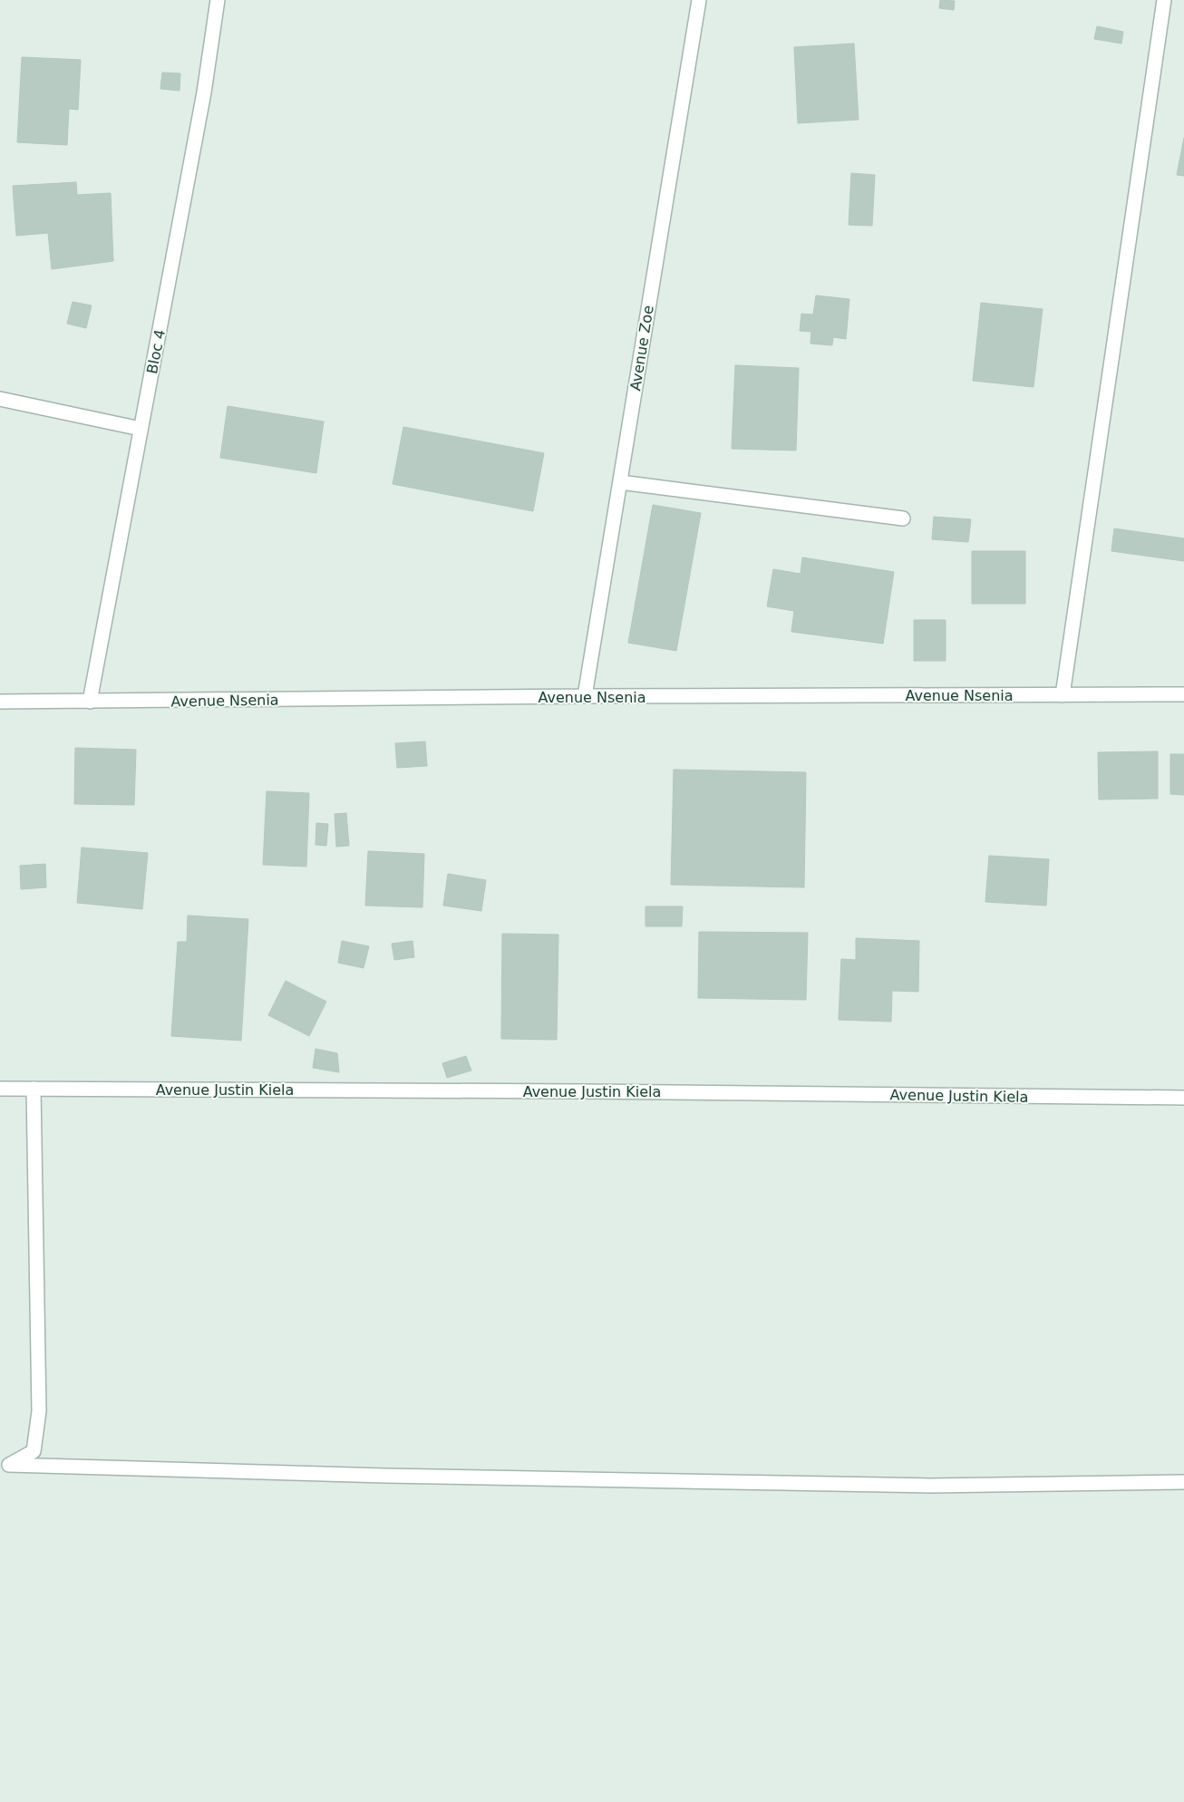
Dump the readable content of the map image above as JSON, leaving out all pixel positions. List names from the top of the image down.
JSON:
{
  "streets": {
    "street": [
      "Avenue Zoe",
      "Bloc 4",
      "Avenue Nsenia",
      "Avenue Justin Kiela"
    ]
  },
  "crossings": [
    ["Avenue Zoe", "Avenue Nsenia"],
    ["Bloc 4", "Avenue Nsenia"]
  ]
}
